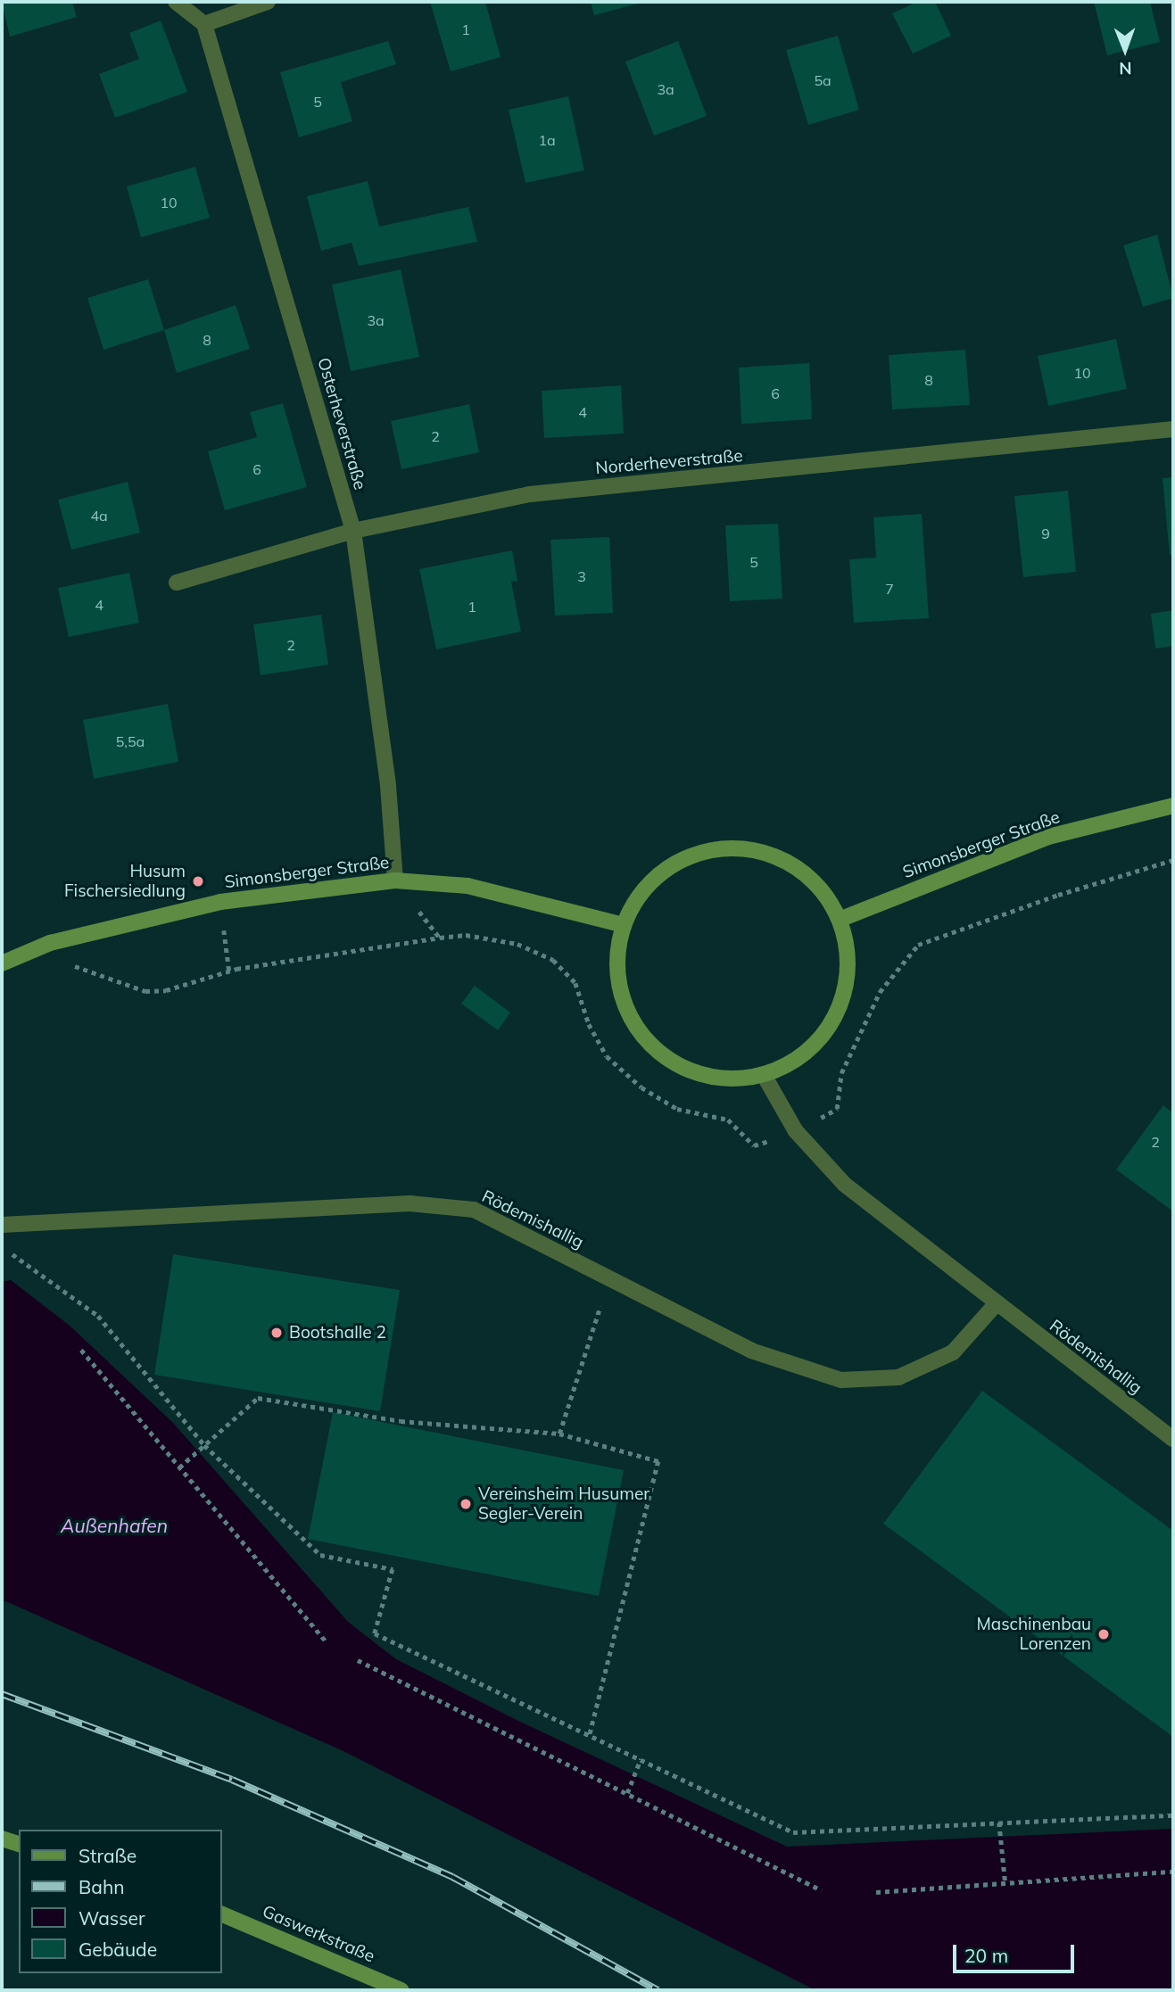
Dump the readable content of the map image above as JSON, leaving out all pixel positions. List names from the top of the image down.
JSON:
{
  "streets": {
    "main road": ["Simonsberger Straße", "Gaswerkstraße"],
    "street": ["Osterheverstraße", "Norderheverstraße", "Rödemishallig"]
  },
  "crossings": [
    ["Osterheverstraße", "Norderheverstraße"],
    ["Osterheverstraße", "Simonsberger Straße"]
  ],
  "water": ["Außenhafen"],
  "places": [
    "Husum Fischersiedlung",
    "Bootshalle 2",
    "Vereinsheim Husumer Segler-Verein",
    "Maschinenbau Lorenzen"
  ],
  "house_numbers": [
    "1",
    "5a",
    "3a",
    "5",
    "1a",
    "10",
    "3a",
    "8",
    "10",
    "8",
    "6",
    "4",
    "2",
    "6",
    "4a",
    "9",
    "5",
    "3",
    "7",
    "4",
    "1",
    "2",
    "5,5a",
    "2"
  ],
  "legend": [
    "Straße",
    "Bahn",
    "Wasser",
    "Gebäude"
  ],
  "scale_bar": "20 m",
  "north": "bottom"
}
